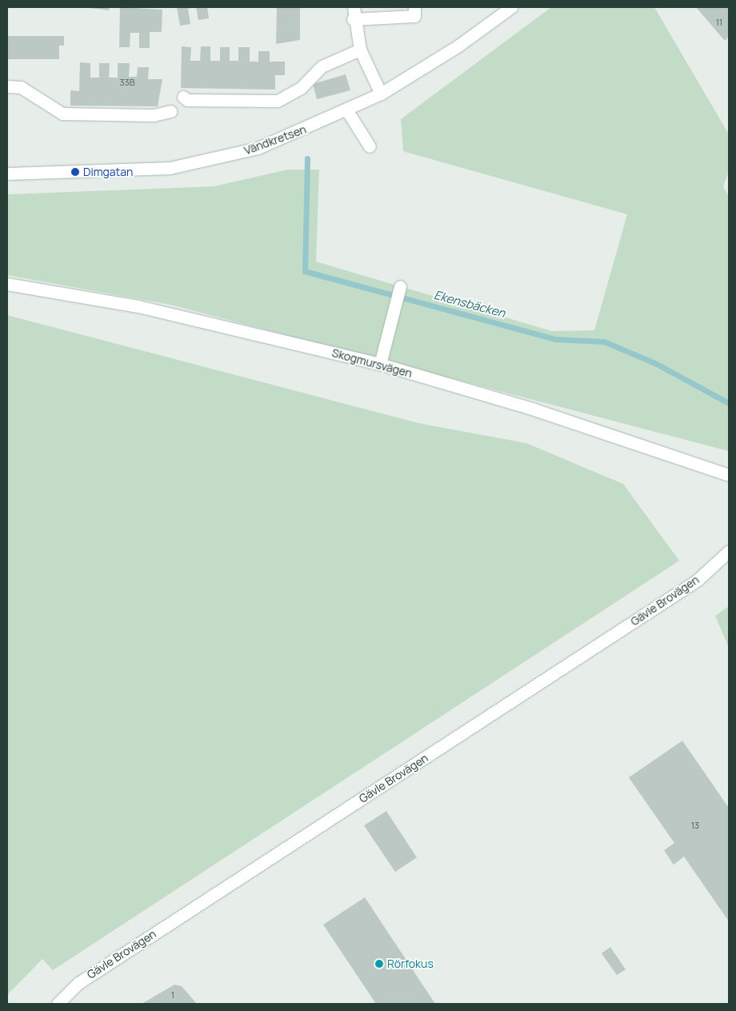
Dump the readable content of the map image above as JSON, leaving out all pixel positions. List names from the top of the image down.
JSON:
{
  "streets": {
    "street": ["Vändkretsen", "Skogmursvägen", "Gävle Brovägen"]
  },
  "water": ["Ekensbäcken"],
  "places": ["Dimgatan", "Rörfokus"],
  "house_numbers": [
    "11",
    "33B",
    "13",
    "1"
  ]
}
